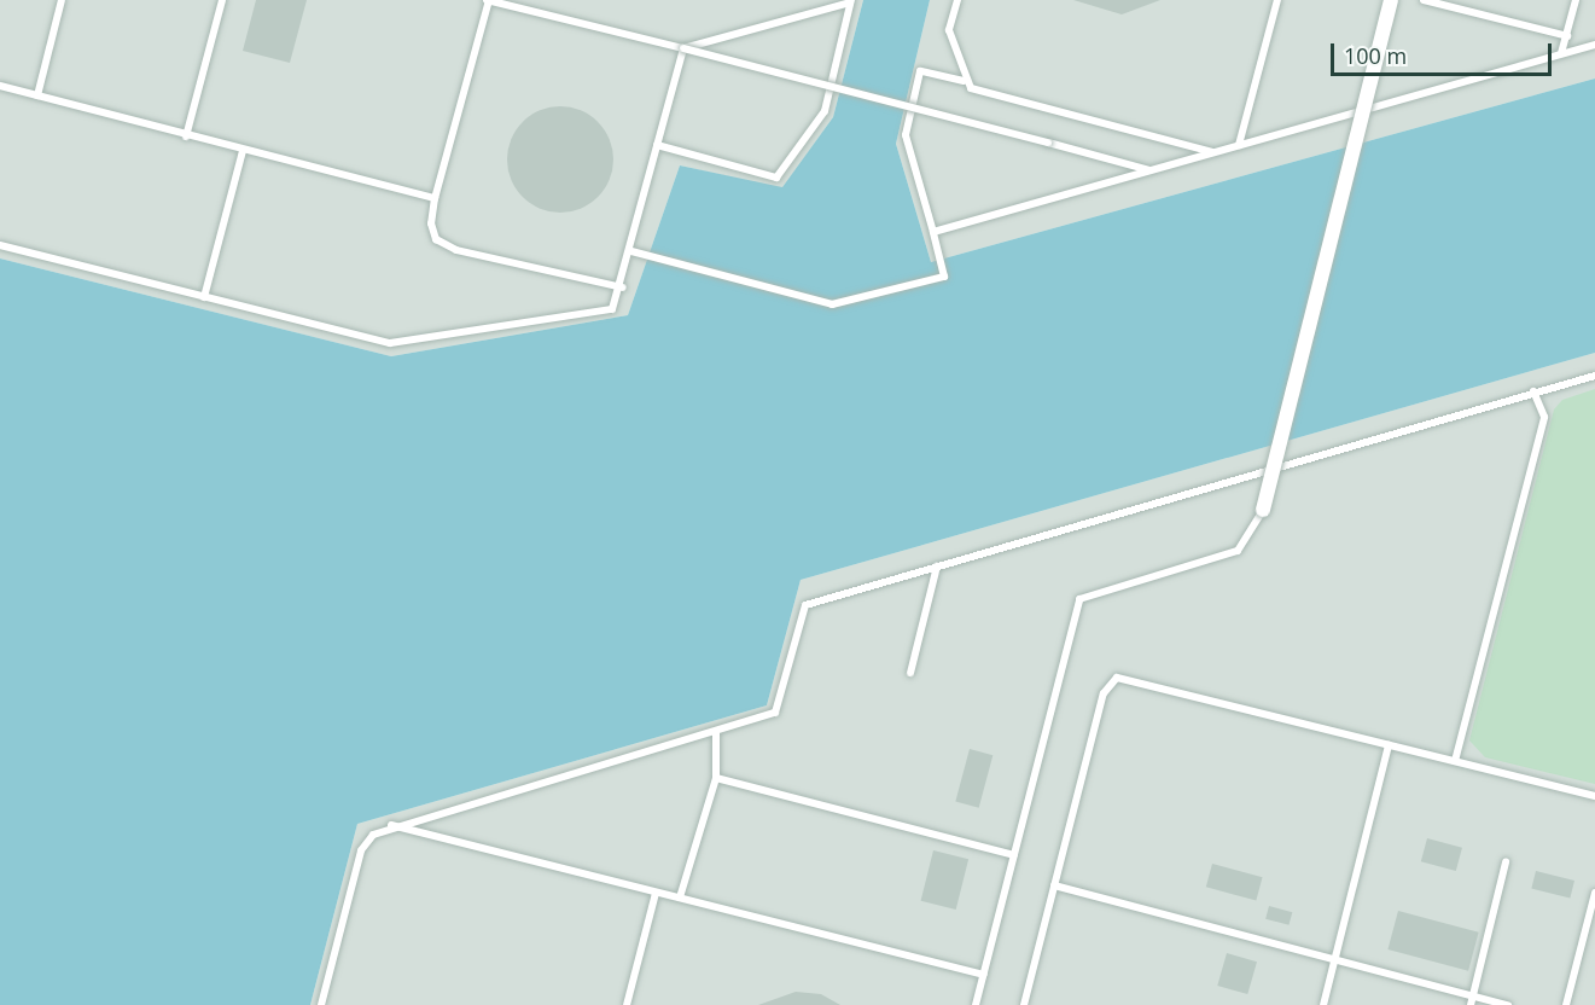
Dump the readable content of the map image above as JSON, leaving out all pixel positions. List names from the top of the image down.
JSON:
{
  "scale_bar": "100 m"
}
